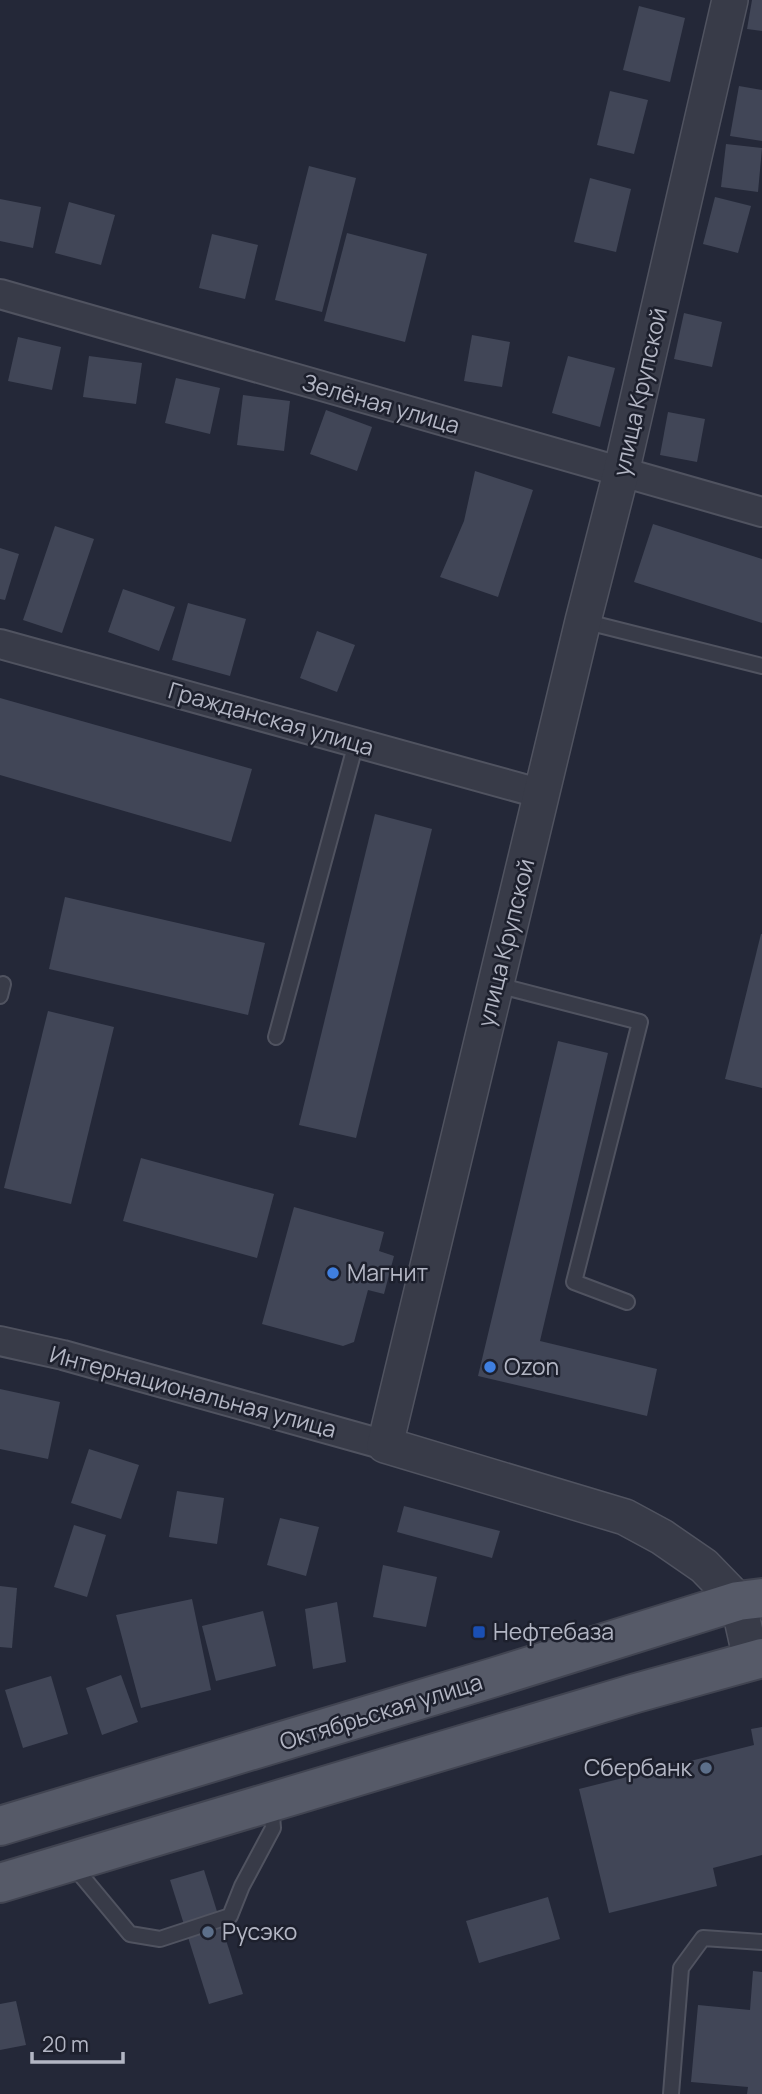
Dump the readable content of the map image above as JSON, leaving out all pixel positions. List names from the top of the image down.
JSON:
{
  "streets": {
    "main road": ["Октябрьская улица"],
    "street": [
      "улица Крупской",
      "Зелёная улица",
      "Гражданская улица",
      "Интернациональная улица"
    ]
  },
  "crossings": [
    ["улица Крупской", "Зелёная улица"],
    ["улица Крупской", "Гражданская улица"],
    ["улица Крупской", "Интернациональная улица"]
  ],
  "places": {
    "other": [
      "Магнит",
      "Ozon",
      "Сбербанк",
      "Русэко"
    ],
    "transit": ["Нефтебаза"]
  },
  "scale_bar": "20 m"
}
